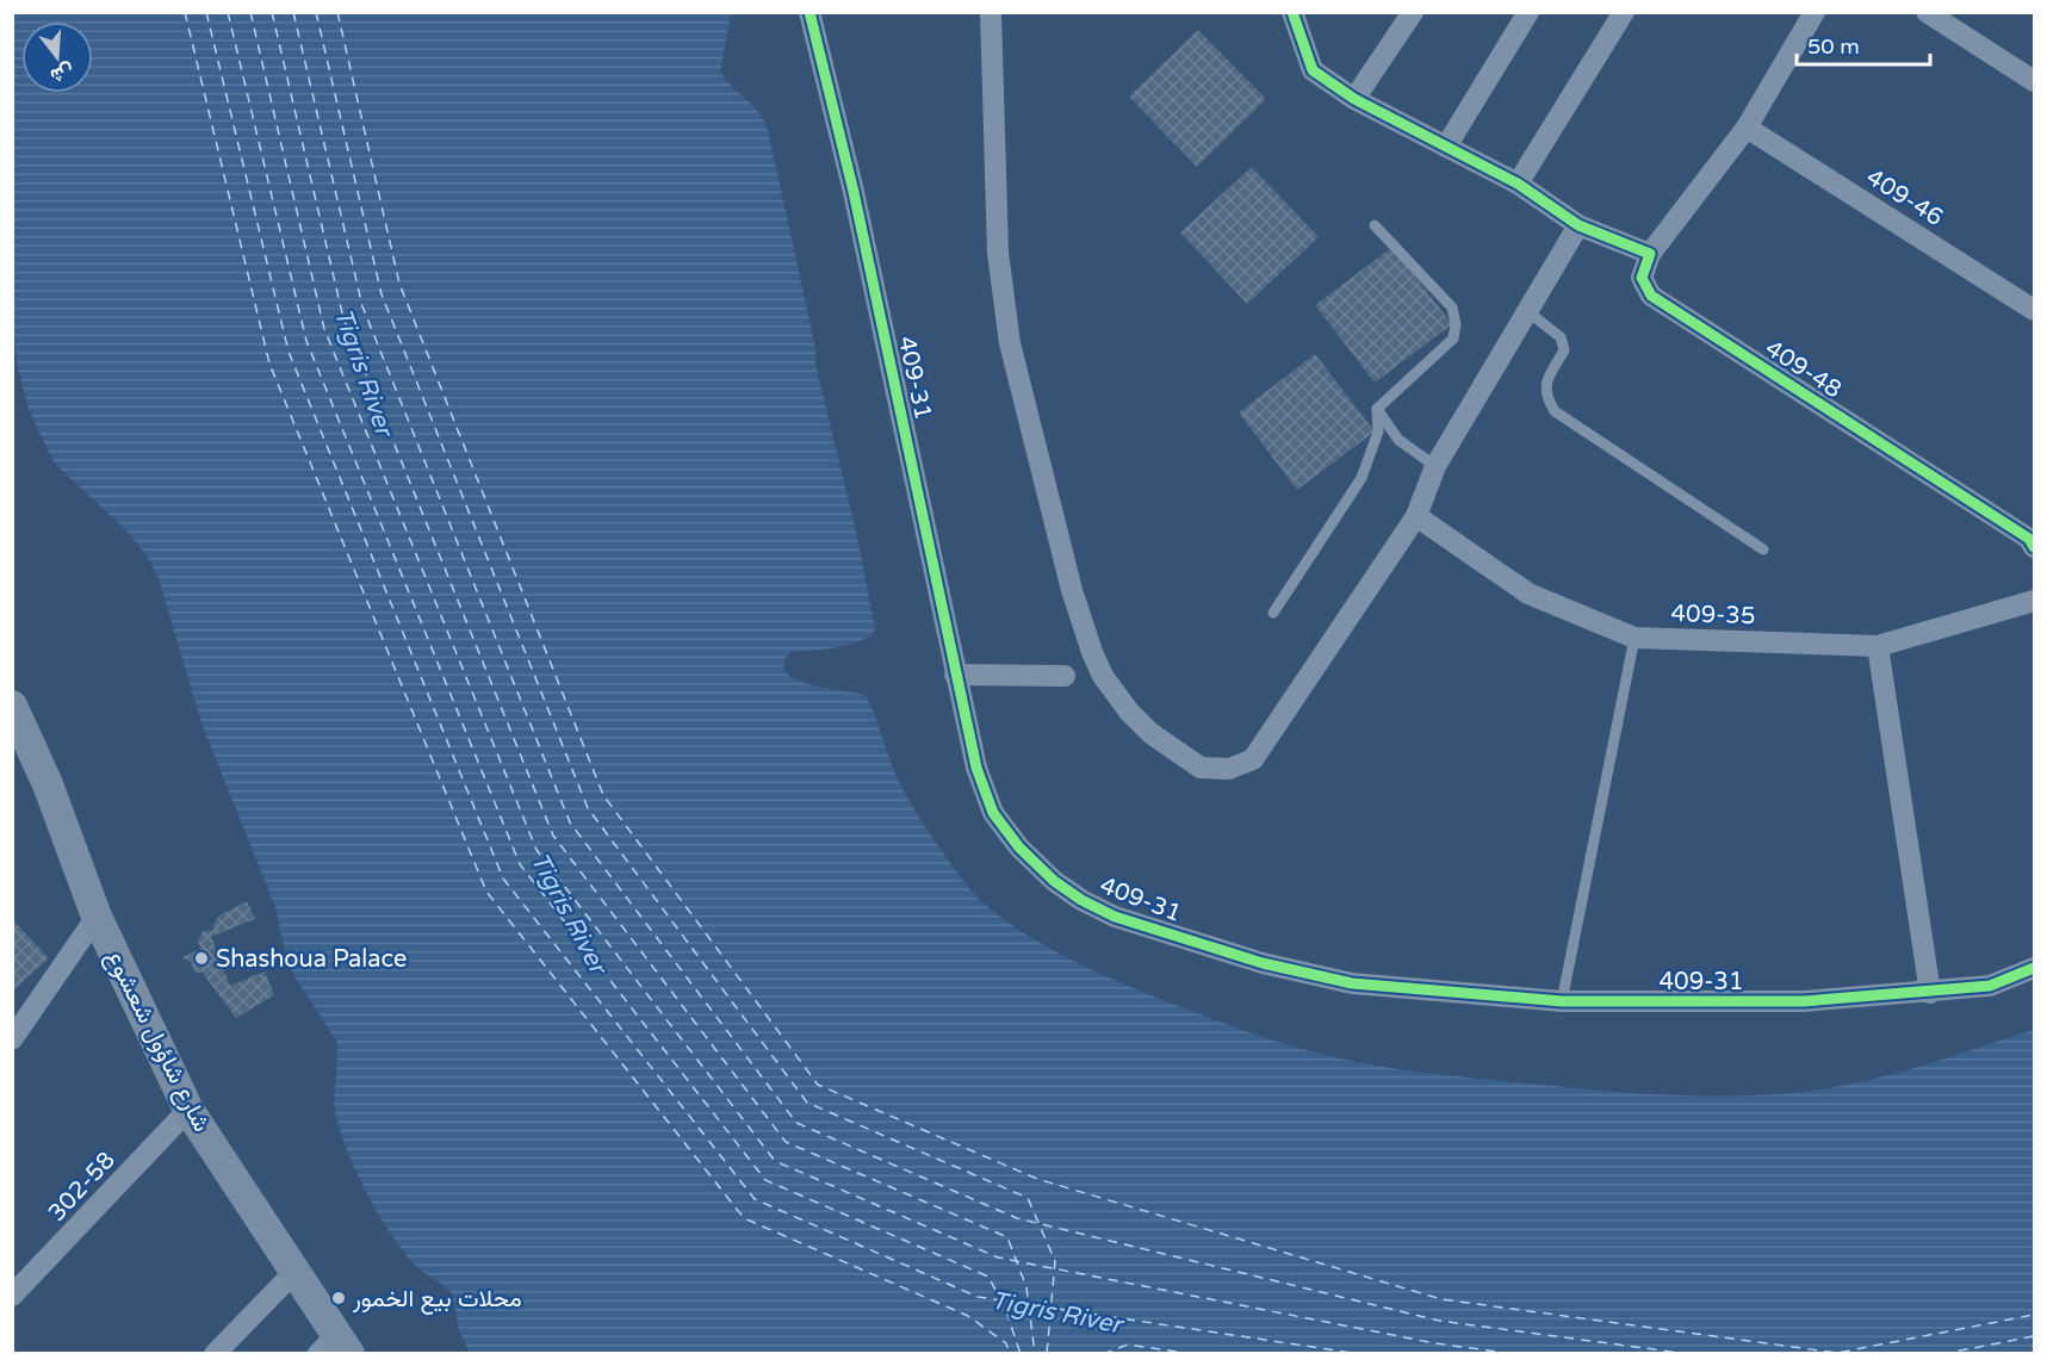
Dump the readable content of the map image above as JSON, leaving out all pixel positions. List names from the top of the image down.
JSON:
{
  "streets": {
    "street": [
      "409-46",
      "409-48",
      "409-31",
      "409-35",
      "شارع شاؤول شعشوع",
      "302-58"
    ]
  },
  "crossings": [
    ["شارع شاؤول شعشوع", "302-58"]
  ],
  "water": ["Tigris River"],
  "places": ["Shashoua Palace", "محلات بيع الخمور"],
  "scale_bar": "50 m",
  "north": "bottom"
}
